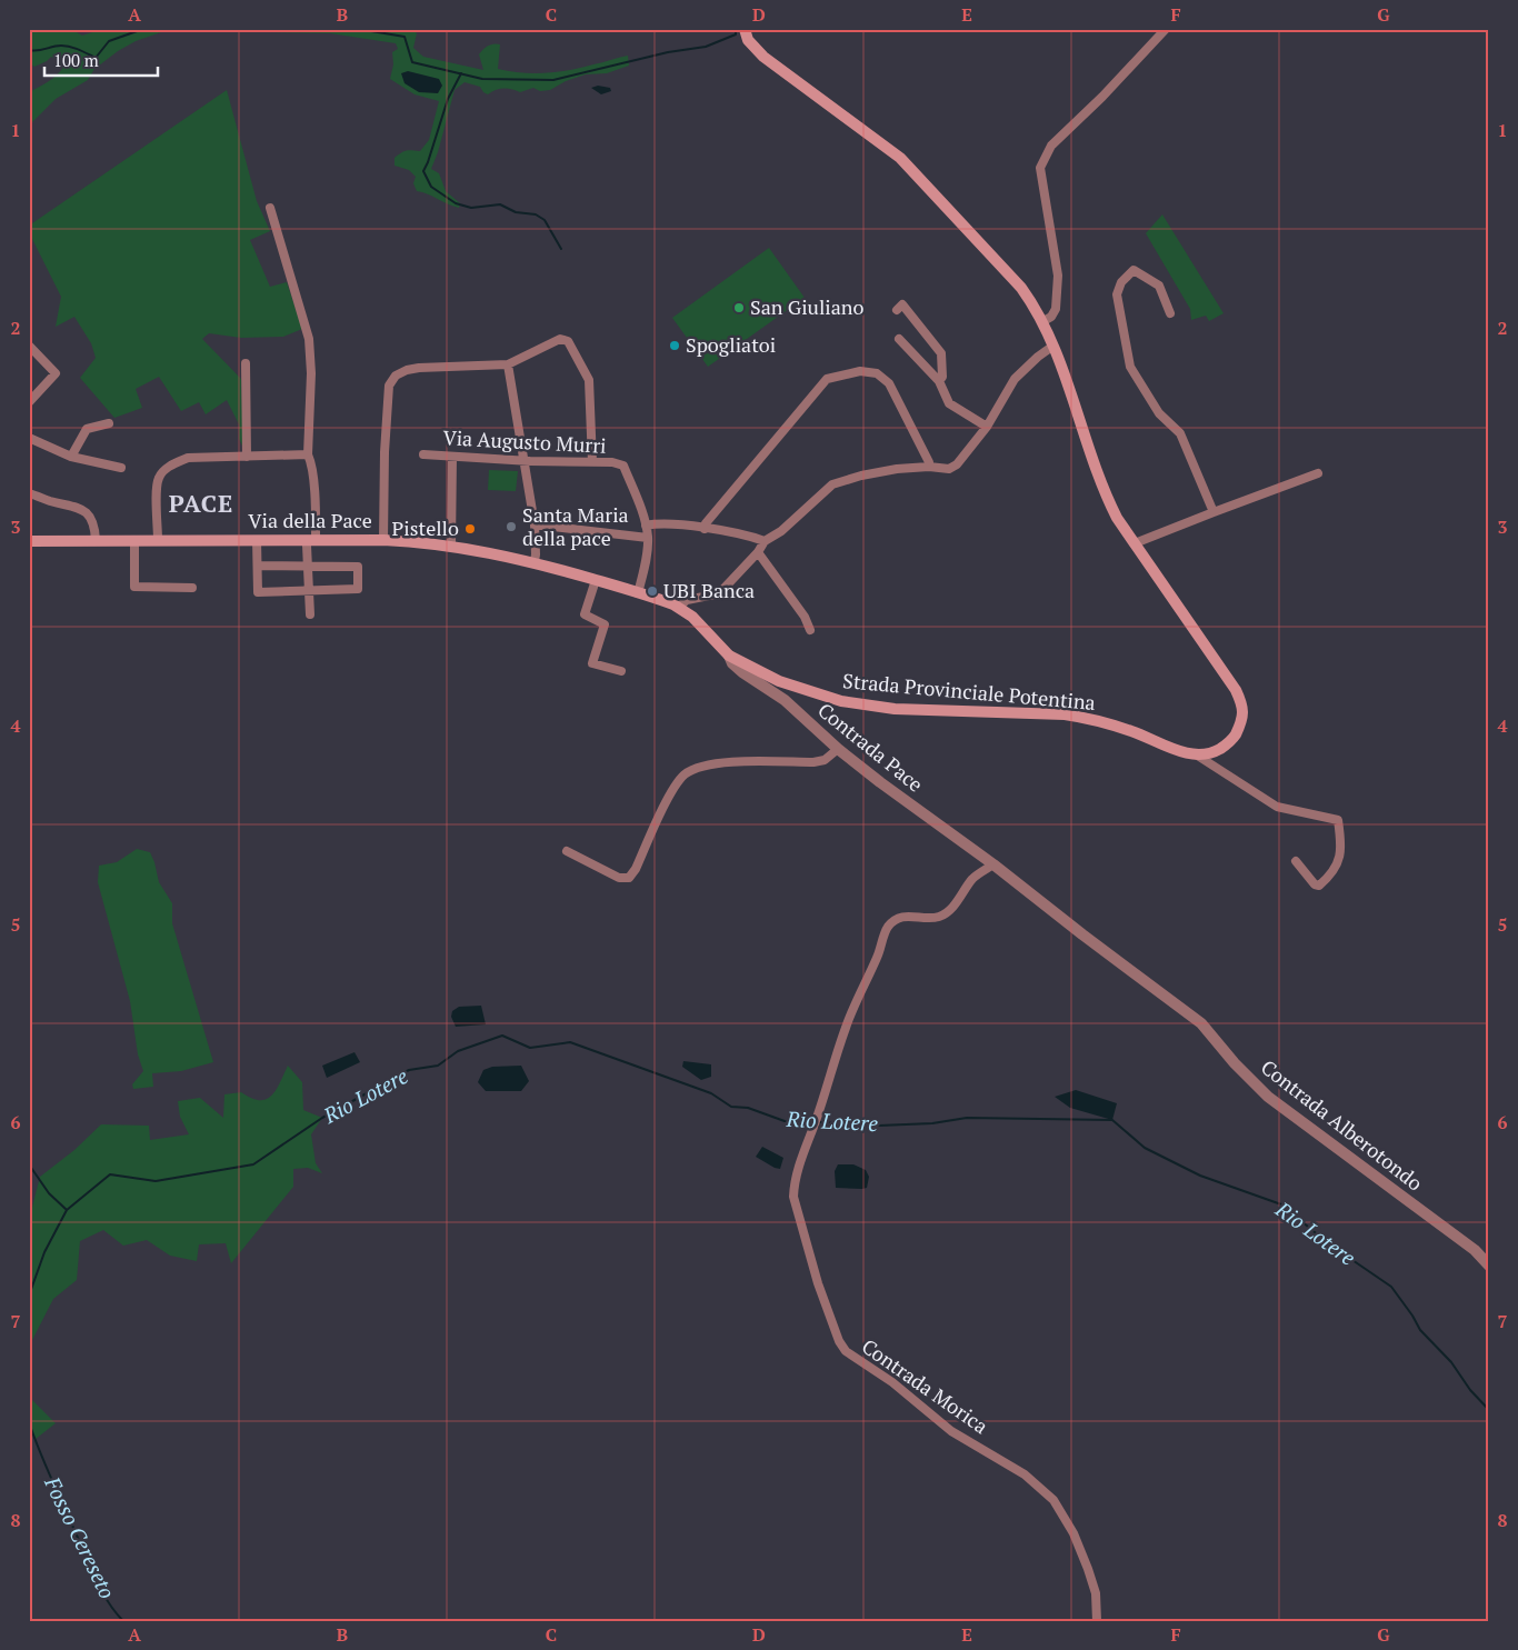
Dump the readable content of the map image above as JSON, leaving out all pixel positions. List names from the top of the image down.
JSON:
{
  "streets": {
    "main road": ["Via della Pace", "Strada Provinciale Potentina"],
    "street": [
      "Via Augusto Murri",
      "Contrada Pace",
      "Contrada Alberotondo",
      "Contrada Morica"
    ]
  },
  "crossings": [
    ["Via della Pace", "Strada Provinciale Potentina"],
    ["Via della Pace", "Contrada Pace"],
    ["Strada Provinciale Potentina", "Contrada Pace"],
    ["Contrada Pace", "Contrada Alberotondo"],
    ["Contrada Pace", "Contrada Morica"],
    ["Contrada Alberotondo", "Contrada Morica"]
  ],
  "districts": ["PACE"],
  "water": ["Rio Lotere", "Fosso Cereseto"],
  "places": [
    "San Giuliano",
    "Spogliatoi",
    "Santa Maria della pace",
    "Pistello",
    "UBI Banca"
  ],
  "scale_bar": "100 m",
  "grid": {
    "columns": [
      "A",
      "B",
      "C",
      "D",
      "E",
      "F",
      "G"
    ],
    "rows": [
      "1",
      "2",
      "3",
      "4",
      "5",
      "6",
      "7",
      "8"
    ]
  }
}
